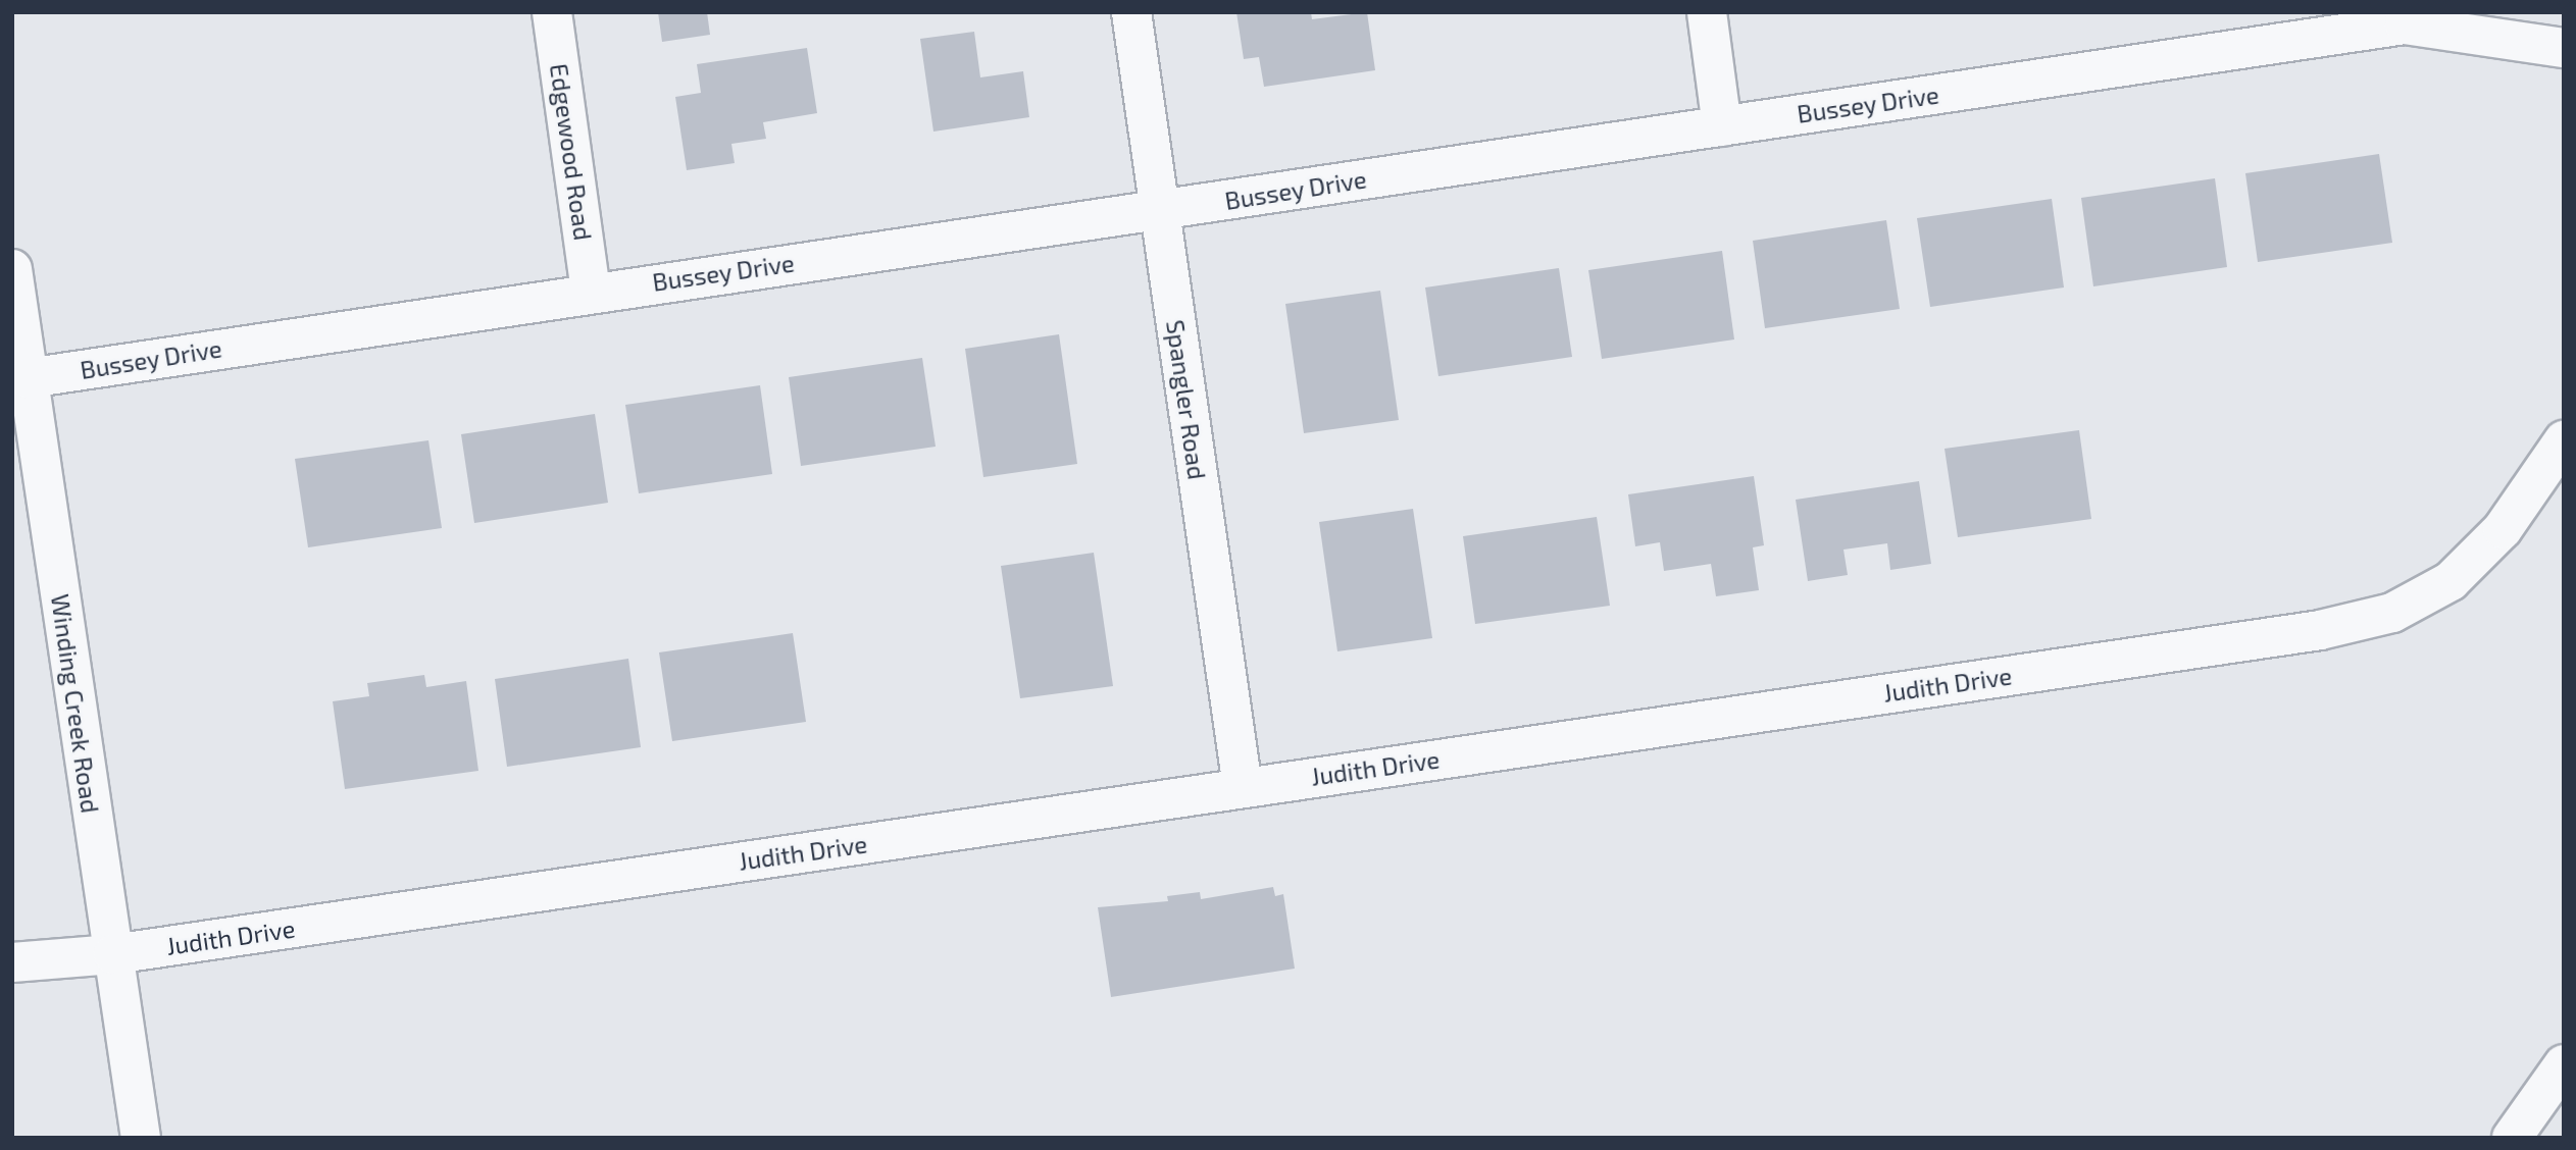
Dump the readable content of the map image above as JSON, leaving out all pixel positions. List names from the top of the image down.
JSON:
{
  "streets": {
    "street": [
      "Bussey Drive",
      "Edgewood Road",
      "Spangler Road",
      "Judith Drive",
      "Winding Creek Road"
    ]
  },
  "crossings": [
    ["Bussey Drive", "Edgewood Road"],
    ["Bussey Drive", "Spangler Road"],
    ["Bussey Drive", "Winding Creek Road"],
    ["Spangler Road", "Judith Drive"],
    ["Judith Drive", "Winding Creek Road"]
  ]
}
